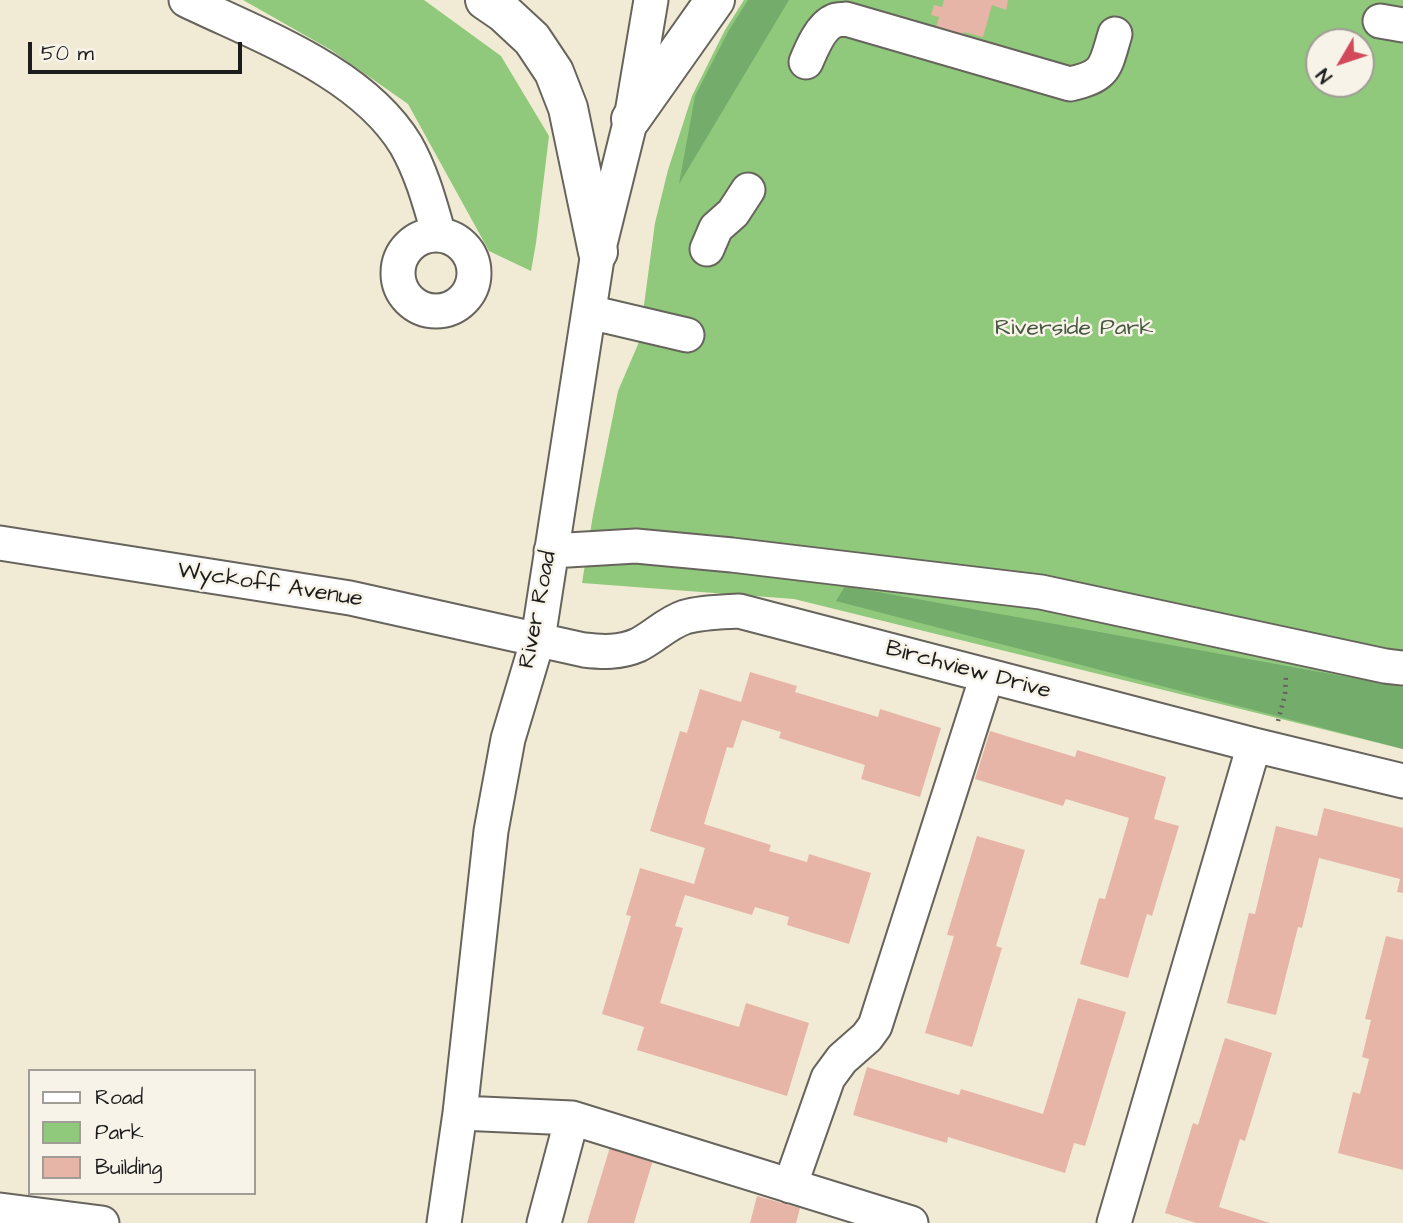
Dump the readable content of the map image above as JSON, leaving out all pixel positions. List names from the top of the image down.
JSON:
{
  "streets": {
    "street": ["Wyckoff Avenue", "River Road", "Birchview Drive"]
  },
  "crossings": [
    ["Wyckoff Avenue", "River Road"],
    ["Wyckoff Avenue", "Birchview Drive"],
    ["River Road", "Birchview Drive"]
  ],
  "parks": ["Riverside Park"],
  "legend": ["Road", "Park", "Building"],
  "scale_bar": "50 m",
  "north": "bottom left"
}
